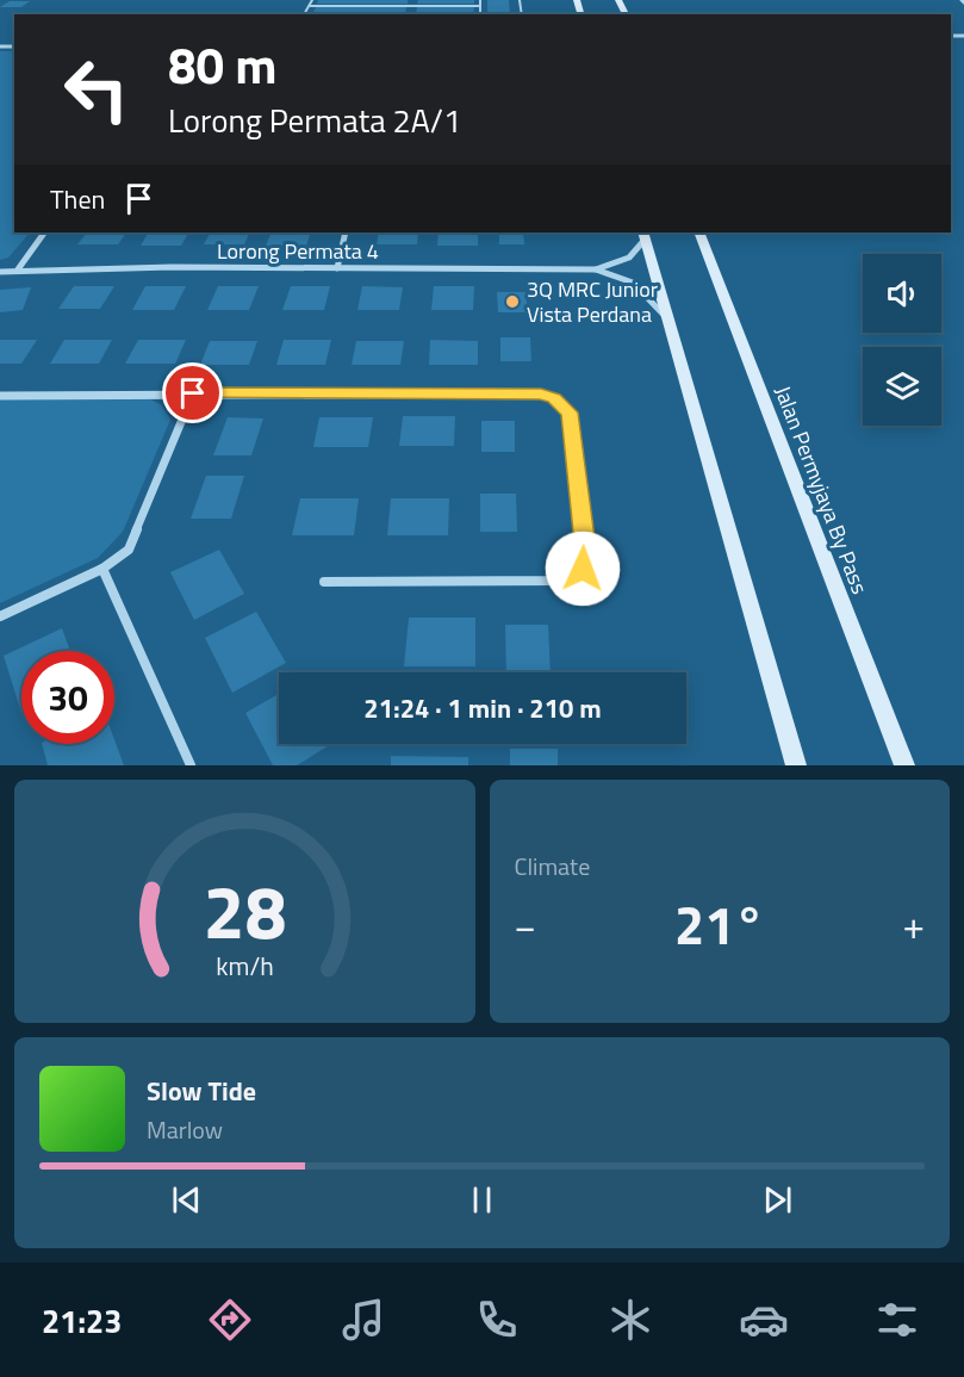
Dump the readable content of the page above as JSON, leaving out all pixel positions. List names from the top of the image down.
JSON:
{
  "streets": {
    "main road": ["Jalan Permyjaya By Pass"],
    "street": ["Lorong Permata 4"]
  },
  "places": ["3Q MRC Junior Vista Perdana"],
  "page": {
    "turn": ["80 m", "Lorong Permata 2A/1"],
    "then": "Then",
    "limit": "30",
    "trip": "21:24 · 1 min · 210 m",
    "tile": "Climate",
    "heat": ["−", "21°", "+"],
    "song": ["Slow Tide", "Marlow"],
    "tabs": "21:23",
    "gauge": ["28", "km/h"]
  }
}
